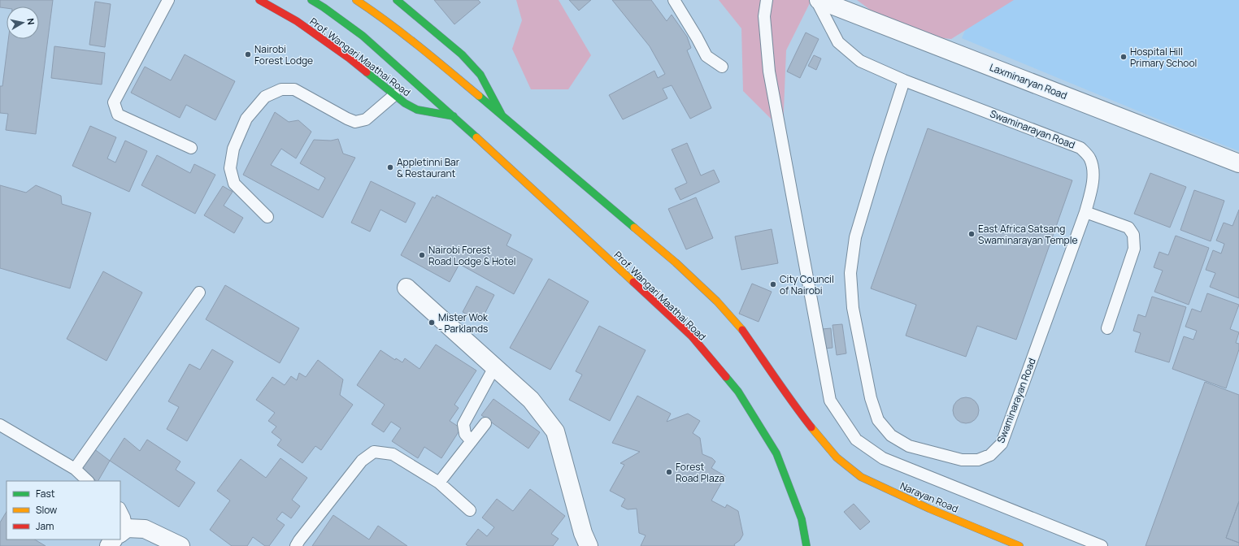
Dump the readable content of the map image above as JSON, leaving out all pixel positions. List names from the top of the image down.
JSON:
{
  "streets": {
    "main road": ["Prof. Wangari Maathai Road", "Narayan Road"],
    "street": ["Laxminaryan Road"],
    "lane": ["Swaminarayan Road"]
  },
  "crossings": [
    ["Laxminaryan Road", "Swaminarayan Road"]
  ],
  "places": [
    "Nairobi Forest Lodge",
    "Hospital Hill Primary School",
    "Appletinni Bar & Restaurant",
    "East Africa Satsang Swaminarayan Temple",
    "Nairobi Forest Road Lodge & Hotel",
    "City Council of Nairobi",
    "Mister Wok - Parklands",
    "Forest Road Plaza"
  ],
  "legend": ["Fast", "Slow", "Jam"],
  "north": "right"
}
